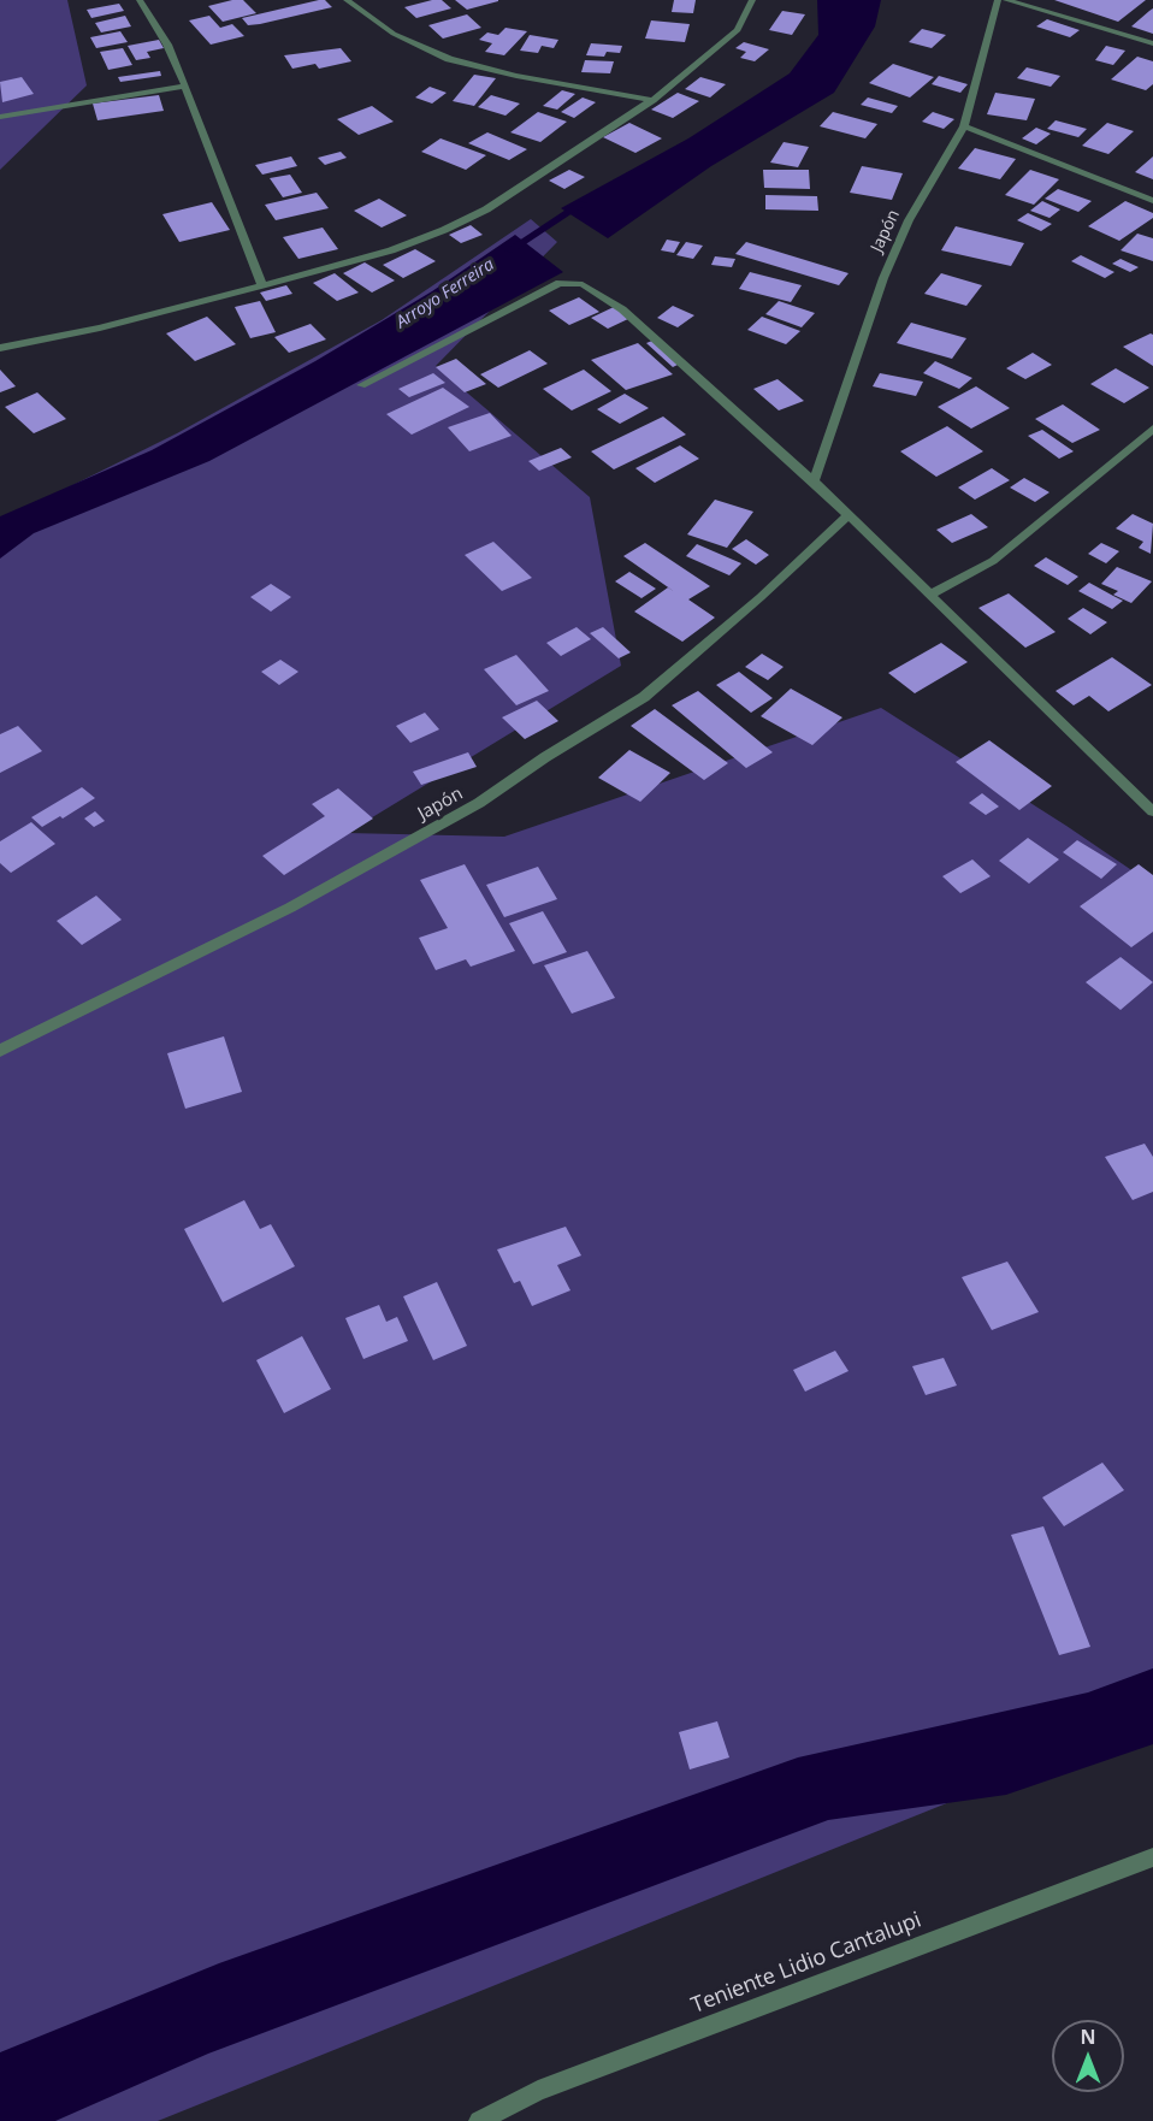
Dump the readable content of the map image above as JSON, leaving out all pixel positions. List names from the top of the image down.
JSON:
{
  "streets": {
    "street": ["Japón", "Teniente Lidio Cantalupi"]
  },
  "water": ["Arroyo Ferreira"],
  "north": "top"
}
